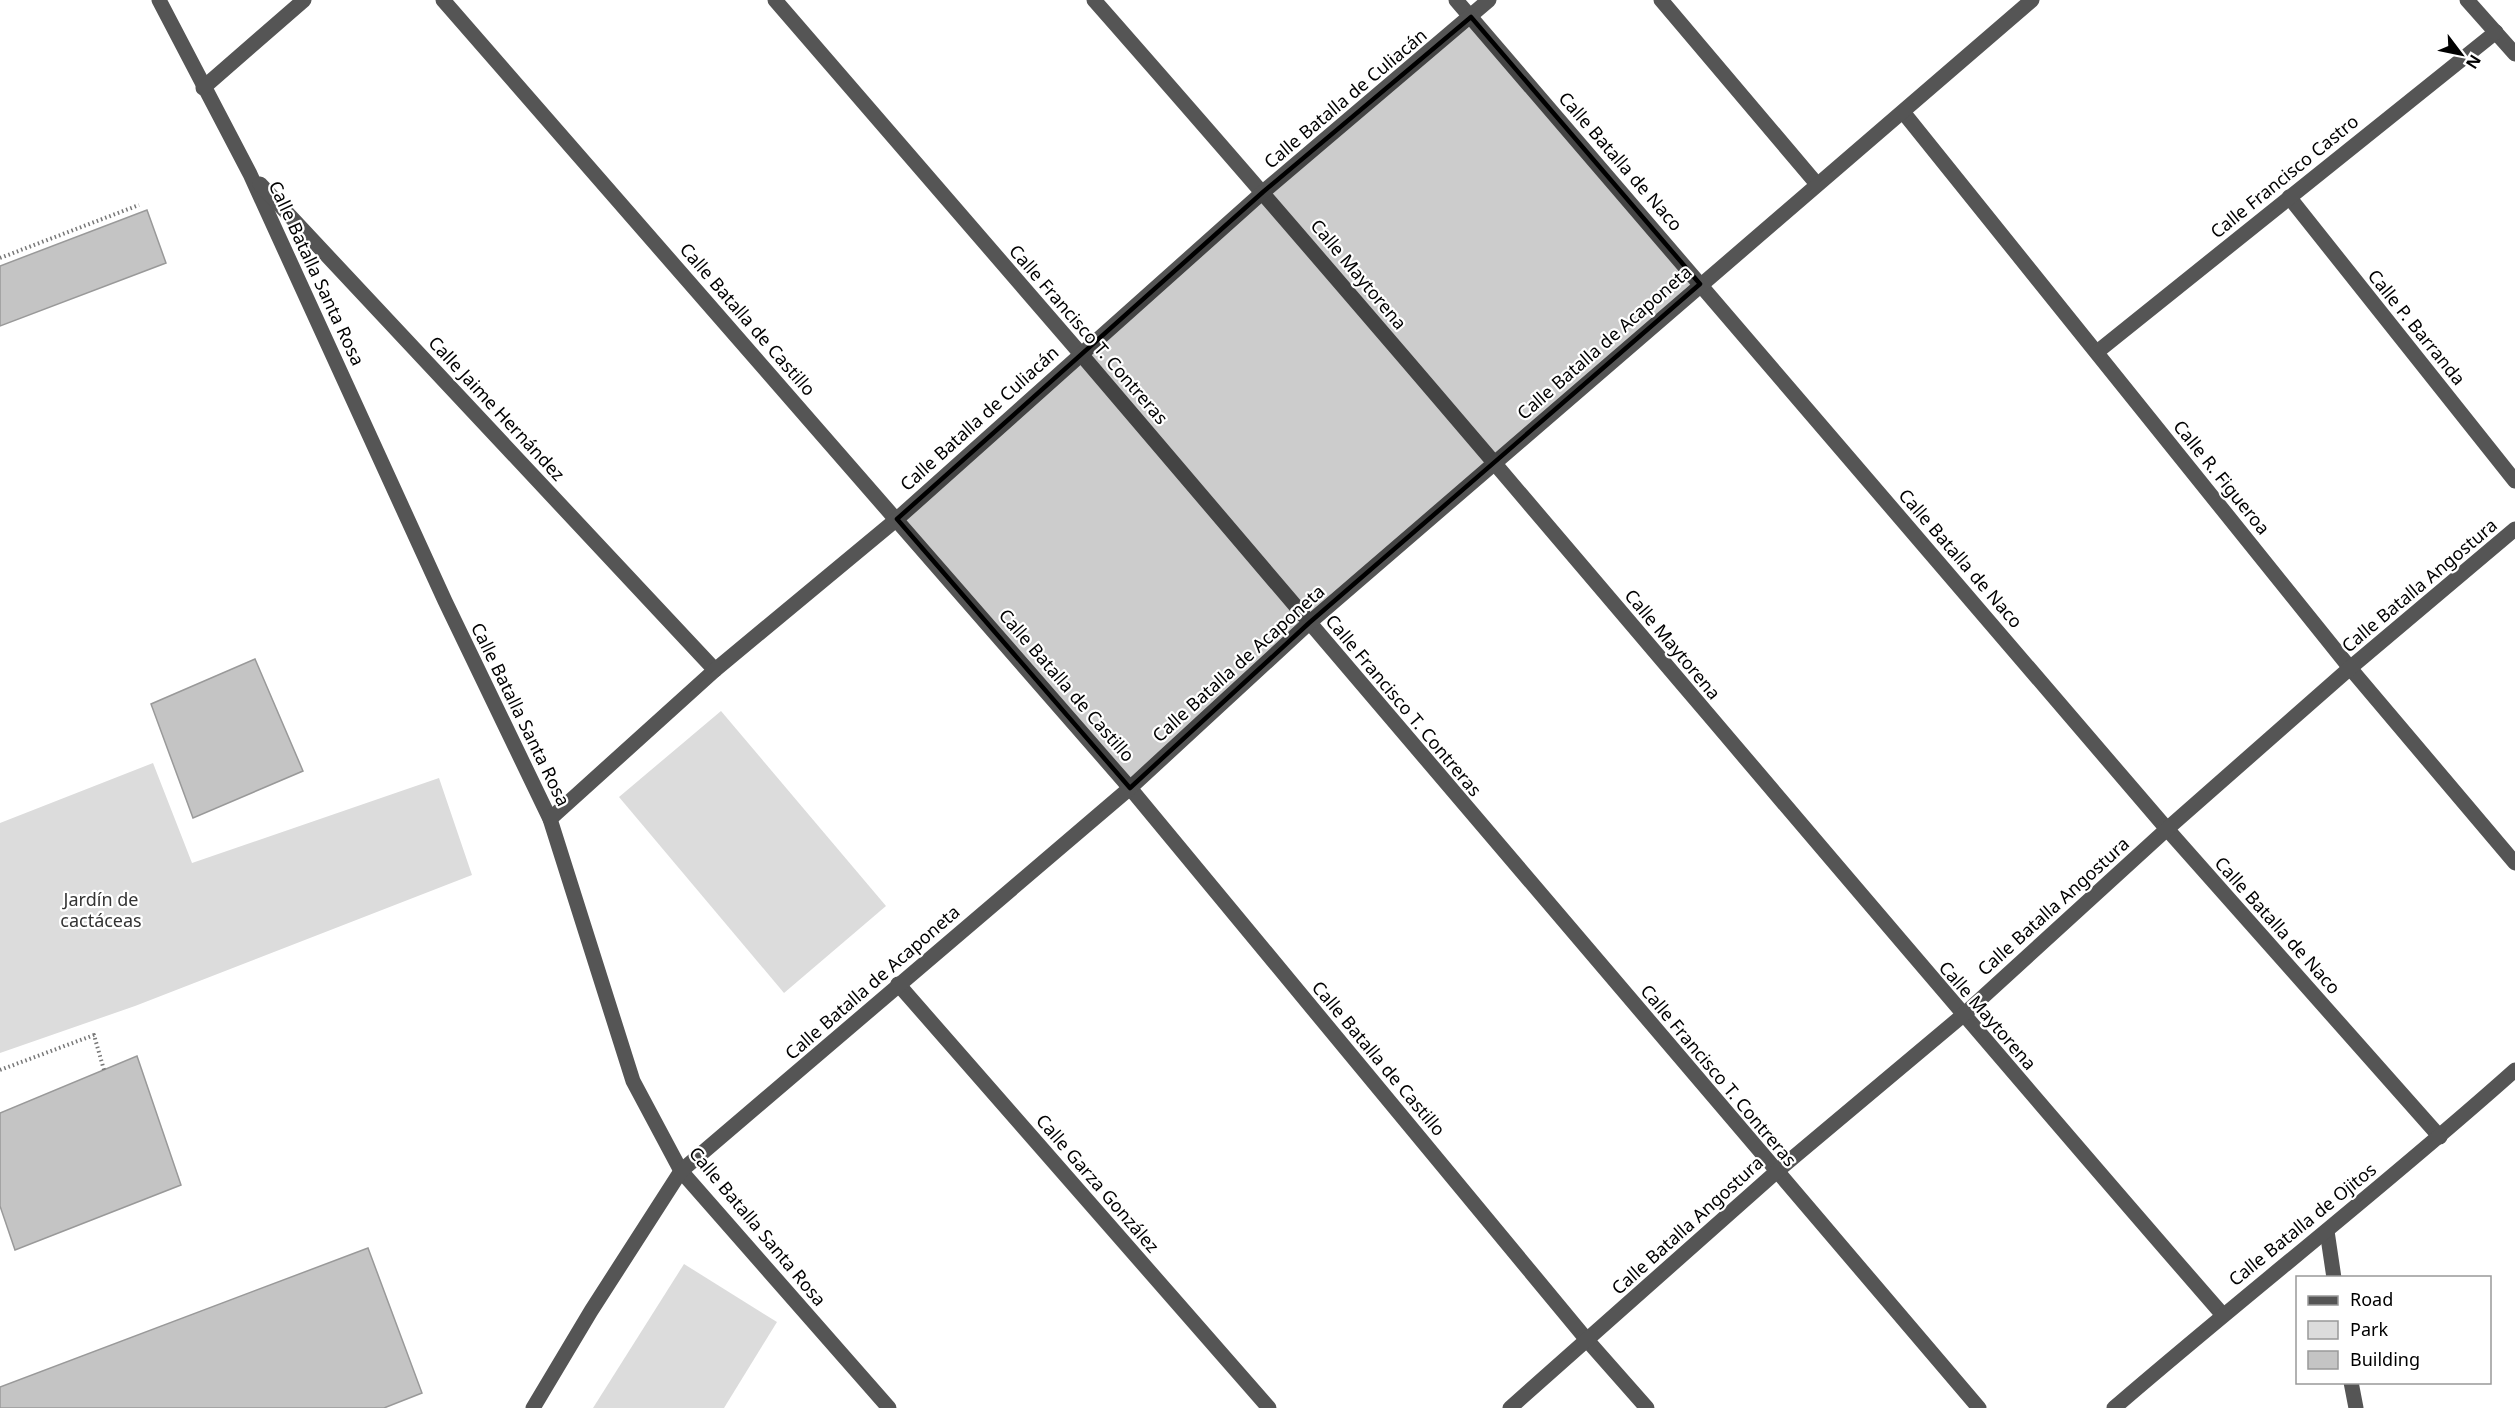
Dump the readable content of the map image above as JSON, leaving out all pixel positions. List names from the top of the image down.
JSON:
{
  "streets": {
    "street": [
      "Calle Batalla de Culiacán",
      "Calle Batalla de Naco",
      "Calle Francisco Castro",
      "Calle Batalla Santa Rosa",
      "Calle Maytorena",
      "Calle Batalla de Castillo",
      "Calle P. Barranda",
      "Calle Francisco T. Contreras",
      "Calle Batalla de Acaponeta",
      "Calle Jaime Hernández",
      "Calle R. Figueroa",
      "Calle Batalla Angostura",
      "Calle Garza González",
      "Calle Batalla de Ojitos"
    ]
  },
  "crossings": [
    ["Calle Batalla de Culiacán", "Calle Batalla de Naco"],
    ["Calle Batalla de Culiacán", "Calle Batalla Santa Rosa"],
    ["Calle Batalla de Culiacán", "Calle Maytorena"],
    ["Calle Batalla de Culiacán", "Calle Batalla de Castillo"],
    ["Calle Batalla de Culiacán", "Calle Francisco T. Contreras"],
    ["Calle Batalla de Culiacán", "Calle Jaime Hernández"],
    ["Calle Batalla de Naco", "Calle Batalla de Acaponeta"],
    ["Calle Batalla de Naco", "Calle Batalla Angostura"],
    ["Calle Batalla de Naco", "Calle Batalla de Ojitos"],
    ["Calle Francisco Castro", "Calle P. Barranda"],
    ["Calle Francisco Castro", "Calle R. Figueroa"],
    ["Calle Batalla Santa Rosa", "Calle Batalla de Acaponeta"],
    ["Calle Batalla Santa Rosa", "Calle Jaime Hernández"],
    ["Calle Maytorena", "Calle Batalla de Acaponeta"],
    ["Calle Maytorena", "Calle Batalla Angostura"],
    ["Calle Maytorena", "Calle Batalla de Ojitos"],
    ["Calle Batalla de Castillo", "Calle Batalla de Acaponeta"],
    ["Calle Batalla de Castillo", "Calle Batalla Angostura"],
    ["Calle Francisco T. Contreras", "Calle Batalla de Acaponeta"],
    ["Calle Francisco T. Contreras", "Calle Batalla Angostura"],
    ["Calle Batalla de Acaponeta", "Calle R. Figueroa"],
    ["Calle Batalla de Acaponeta", "Calle Garza González"],
    ["Calle R. Figueroa", "Calle Batalla Angostura"]
  ],
  "parks": ["Jardín de cactáceas"],
  "legend": ["Road", "Park", "Building"],
  "north": "bottom right"
}
